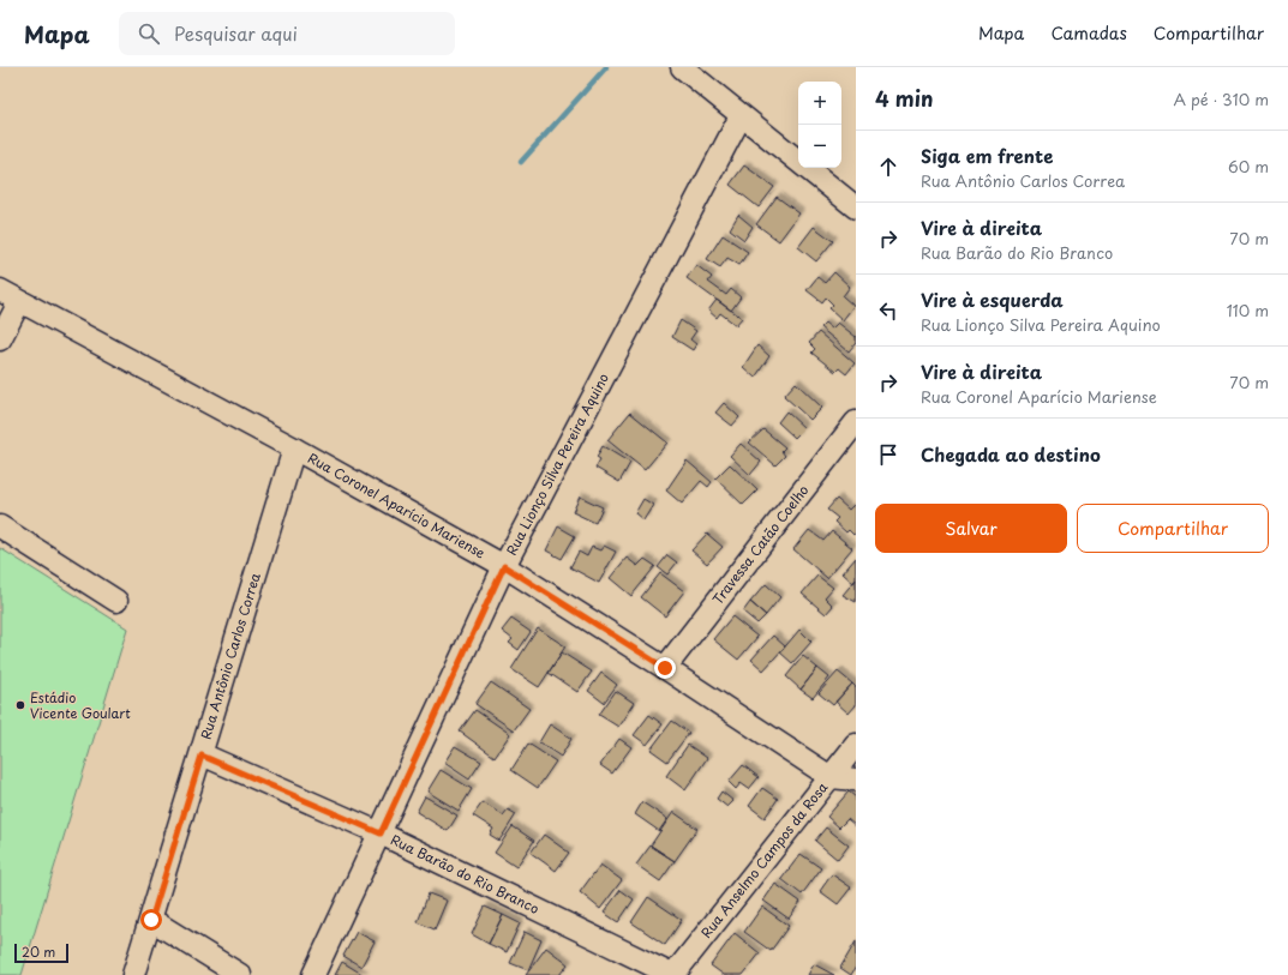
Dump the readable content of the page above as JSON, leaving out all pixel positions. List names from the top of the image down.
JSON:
{
  "streets": {
    "street": [
      "Rua Lionço Silva Pereira Aquino",
      "Rua Coronel Aparício Mariense",
      "Travessa Catão Coelho",
      "Rua Antônio Carlos Correa",
      "Rua Anselmo Campos da Rosa",
      "Rua Barão do Rio Branco"
    ]
  },
  "crossings": [
    ["Rua Lionço Silva Pereira Aquino", "Rua Coronel Aparício Mariense"],
    ["Rua Lionço Silva Pereira Aquino", "Rua Barão do Rio Branco"],
    ["Rua Coronel Aparício Mariense", "Travessa Catão Coelho"],
    ["Rua Coronel Aparício Mariense", "Rua Antônio Carlos Correa"],
    ["Rua Coronel Aparício Mariense", "Rua Anselmo Campos da Rosa"],
    ["Rua Antônio Carlos Correa", "Rua Barão do Rio Branco"],
    ["Rua Anselmo Campos da Rosa", "Rua Barão do Rio Branco"]
  ],
  "places": ["Estádio Vicente Goulart"],
  "scale_bar": "20 m",
  "page": {
    "header": "Mapa",
    "search": "Pesquisar aqui",
    "nav": ["Mapa", "Camadas", "Compartilhar"],
    "heading": ["4 min", "A pé · 310 m"],
    "map_buttons": ["+", "−"],
    "list": [
      ["Siga em frente", "Rua Antônio Carlos Correa", "60 m"],
      ["Vire à direita", "Rua Barão do Rio Branco", "70 m"],
      ["Vire à esquerda", "Rua Lionço Silva Pereira Aquino", "110 m"],
      ["Vire à direita", "Rua Coronel Aparício Mariense", "70 m"],
      "Chegada ao destino"
    ],
    "buttons": ["Salvar", "Compartilhar"],
    "scale": "20 m"
  }
}
